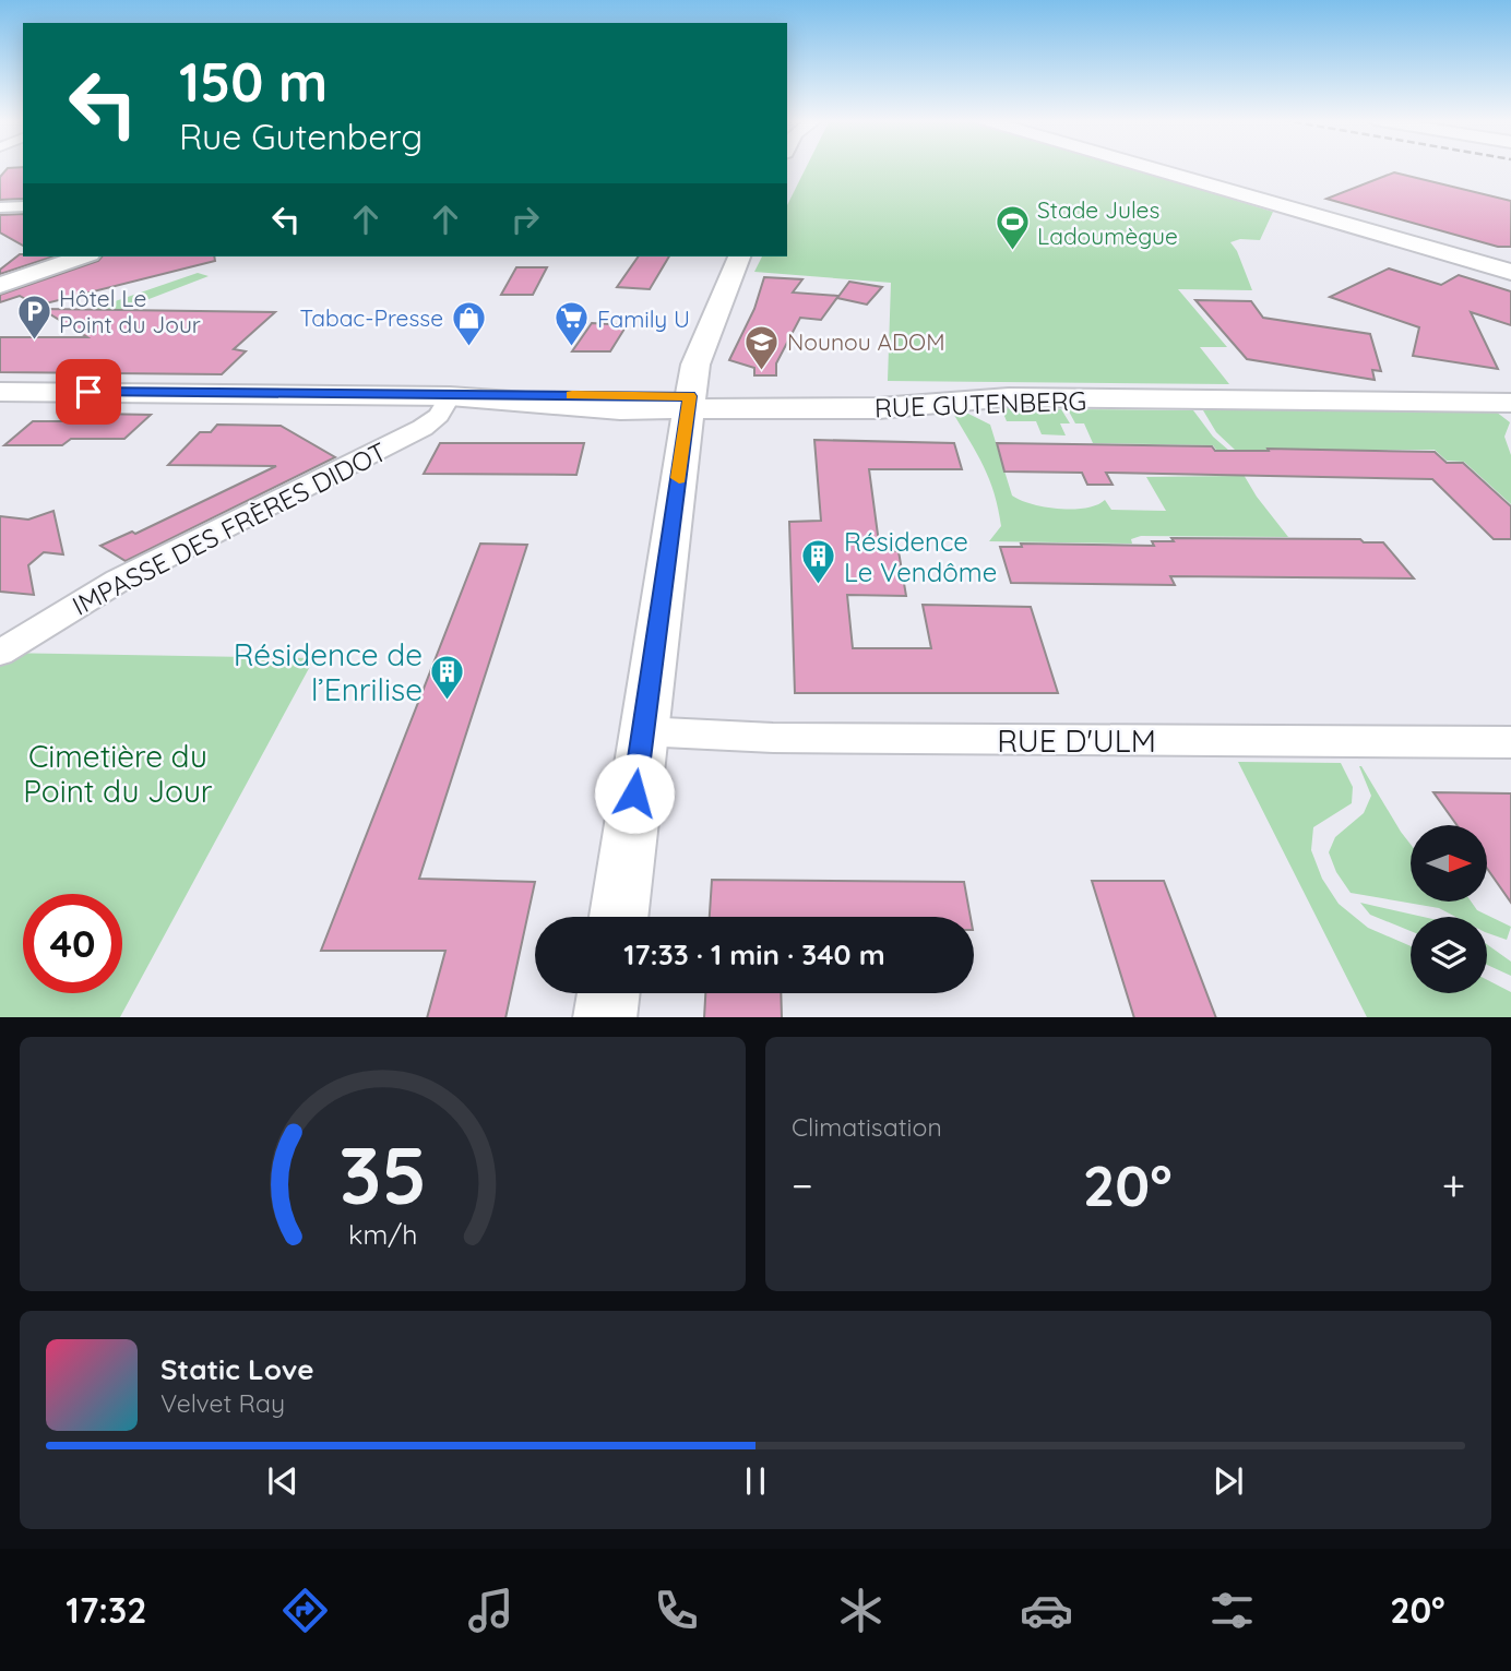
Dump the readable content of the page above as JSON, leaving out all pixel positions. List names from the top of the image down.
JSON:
{
  "streets": {
    "main road": ["RUE GUTENBERG"],
    "street": ["IMPASSE DES FRÈRES DIDOT", "RUE D'ULM"]
  },
  "crossings": [
    ["RUE GUTENBERG", "IMPASSE DES FRÈRES DIDOT"]
  ],
  "parks": ["Cimetière du Point du Jour"],
  "places": {
    "sports": ["Stade Jules Ladoumègue"],
    "parking": ["Hôtel Le Point du Jour"],
    "shop": ["Tabac-Presse"],
    "supermarket": ["Family U"],
    "school or university": ["Nounou ADOM"],
    "building": ["Résidence Le Vendôme", "Résidence de l’Enrilise"]
  },
  "north": "right",
  "page": {
    "turn": ["150 m", "Rue Gutenberg"],
    "limit": "40",
    "trip": "17:33 · 1 min · 340 m",
    "tile": "Climatisation",
    "heat": ["−", "20°", "+"],
    "song": ["Static Love", "Velvet Ray"],
    "tabs": ["17:32", "20°"],
    "gauge": ["35", "km/h"]
  }
}
